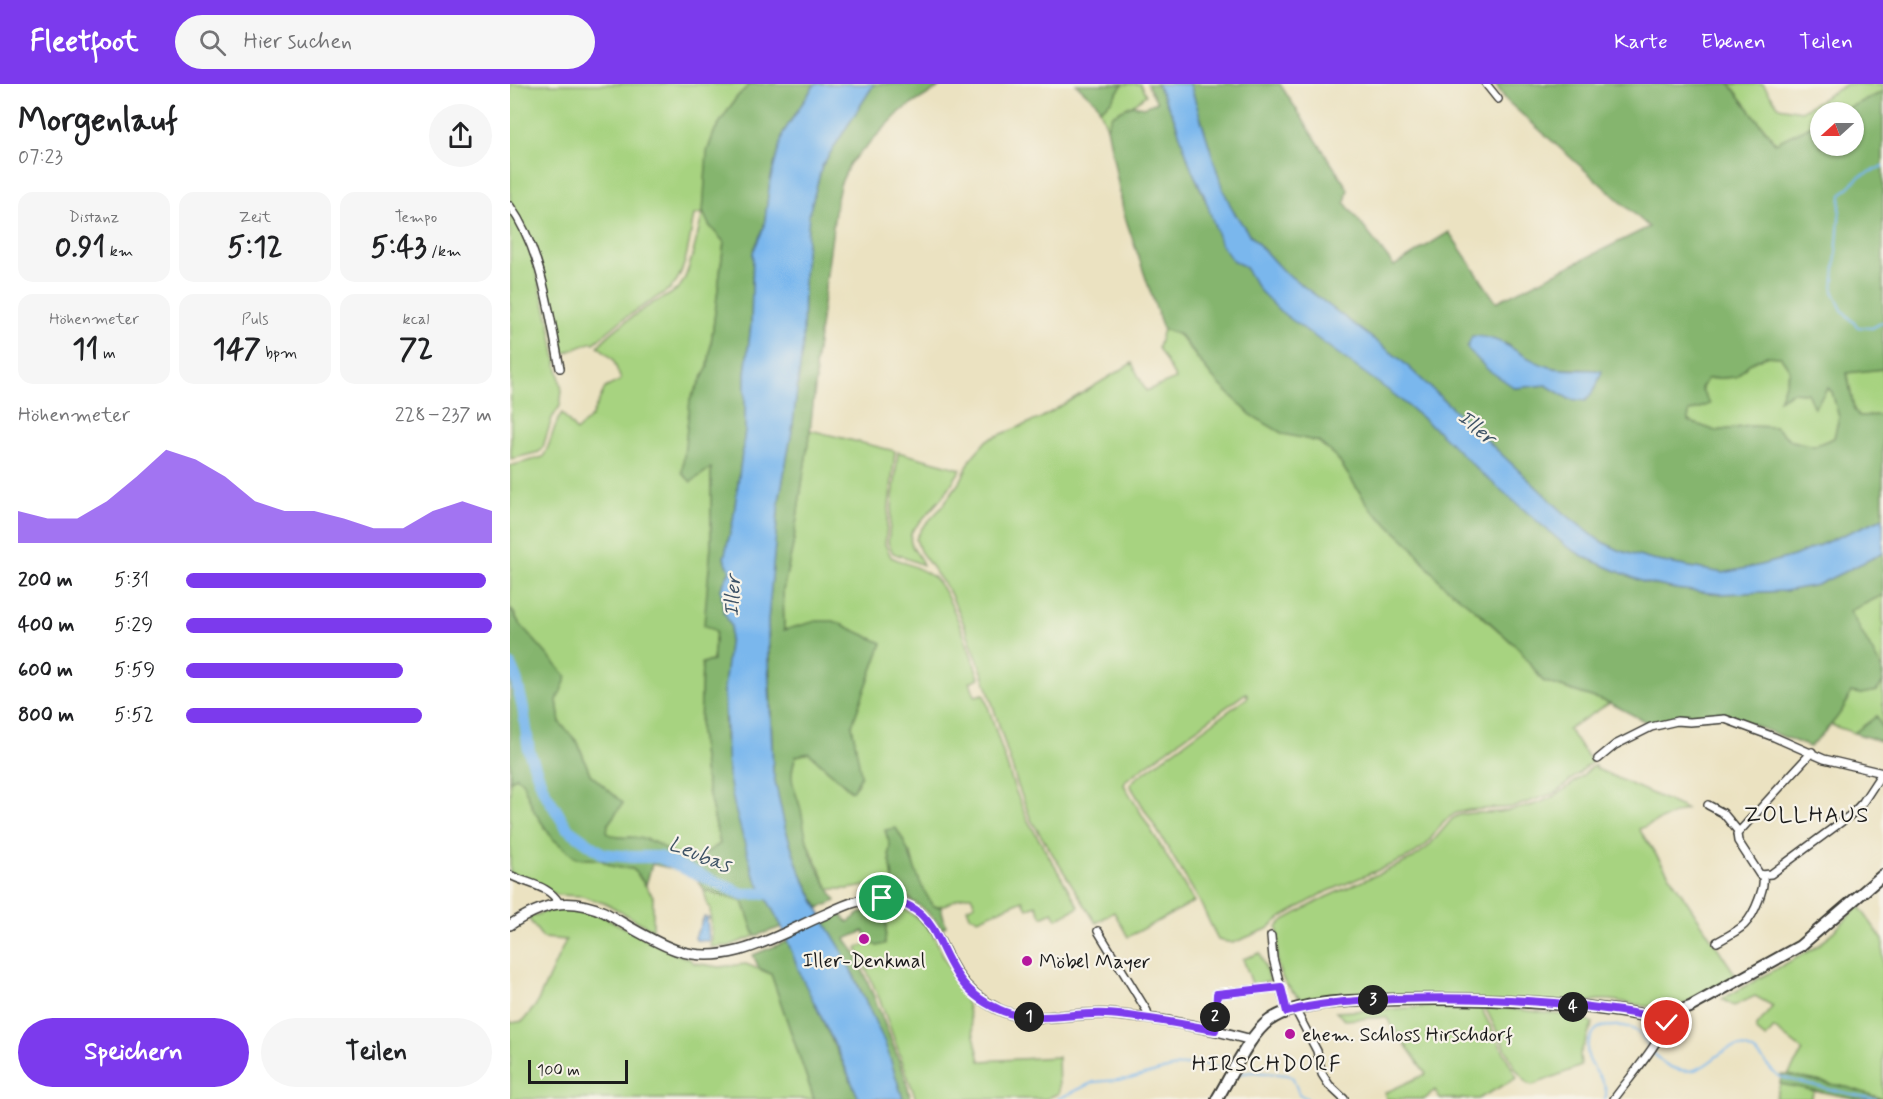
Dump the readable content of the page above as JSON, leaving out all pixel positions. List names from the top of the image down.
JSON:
{
  "districts": ["ZOLLHAUS", "HIRSCHDORF"],
  "water": ["Iller", "Leubas"],
  "places": ["Iller-Denkmal", "Möbel Mayer", "ehem. Schloss Hirschdorf"],
  "scale_bar": "100 m",
  "north": "left",
  "page": {
    "header": "Fleetfoot",
    "search": "Hier suchen",
    "nav": ["Karte", "Ebenen", "Teilen"],
    "heading": ["Morgenlauf", "07:23"],
    "stats": [
      ["Distanz", "0.91 km"],
      ["Zeit", "5:12"],
      ["Tempo", "5:43 /km"],
      ["Höhenmeter", "11 m"],
      ["Puls", "147 bpm"],
      ["kcal", "72"]
    ],
    "chart": ["Höhenmeter", "228–237 m"],
    "list": [
      {
        "name": "200 m",
        "note": "5:31"
      },
      {
        "name": "400 m",
        "note": "5:29"
      },
      {
        "name": "600 m",
        "note": "5:59"
      },
      {
        "name": "800 m",
        "note": "5:52"
      }
    ],
    "pins": [
      "3",
      "4",
      "1",
      "2"
    ],
    "buttons": ["Speichern", "Teilen"],
    "scale": "100 m"
  }
}
